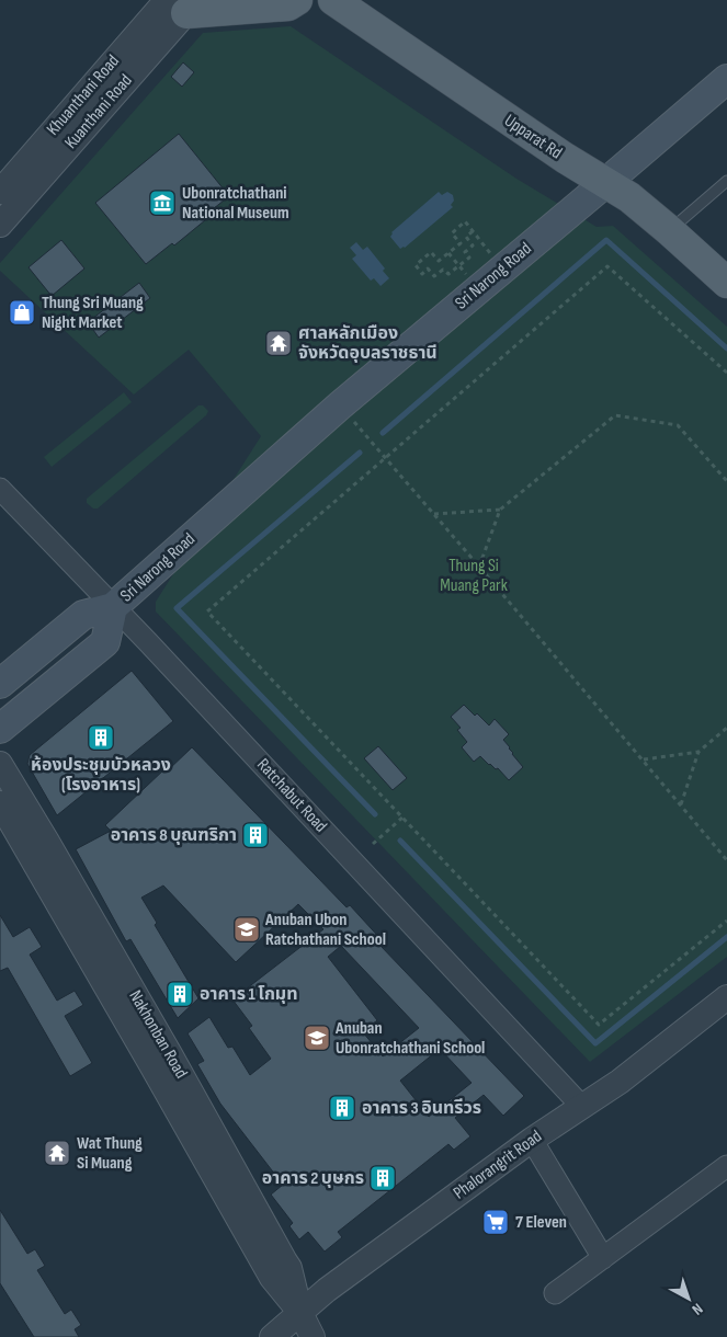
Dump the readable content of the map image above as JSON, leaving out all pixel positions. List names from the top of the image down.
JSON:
{
  "streets": {
    "main road": ["Upparat Rd", "Sri Narong Road"],
    "street": [
      "Kuanthani Road",
      "Ratchabut Road",
      "Nakhonban Road",
      "Phalorangrit Road"
    ]
  },
  "crossings": [
    ["Upparat Rd", "Sri Narong Road"],
    ["Sri Narong Road", "Ratchabut Road"],
    ["Ratchabut Road", "Phalorangrit Road"],
    ["Nakhonban Road", "Phalorangrit Road"]
  ],
  "parks": ["Thung Si Muang Park"],
  "places": {
    "museum": ["Ubonratchathani National Museum"],
    "shop": ["Thung Sri Muang Night Market"],
    "temple": ["ศาลหลักเมือง จังหวัดอุบลราชธานี", "Wat Thung Si Muang"],
    "building": [
      "ห้องประชุมบัวหลวง (โรงอาหาร)",
      "อาคาร 8 บุณฑริกา",
      "อาคาร 1 โกมุท",
      "อาคาร 3 อินทรีวร",
      "อาคาร 2 บุษกร"
    ],
    "school or university": ["Anuban Ubon Ratchathani School", "Anuban Ubonratchathani School"],
    "supermarket": ["7 Eleven"]
  },
  "north": "bottom right"
}
